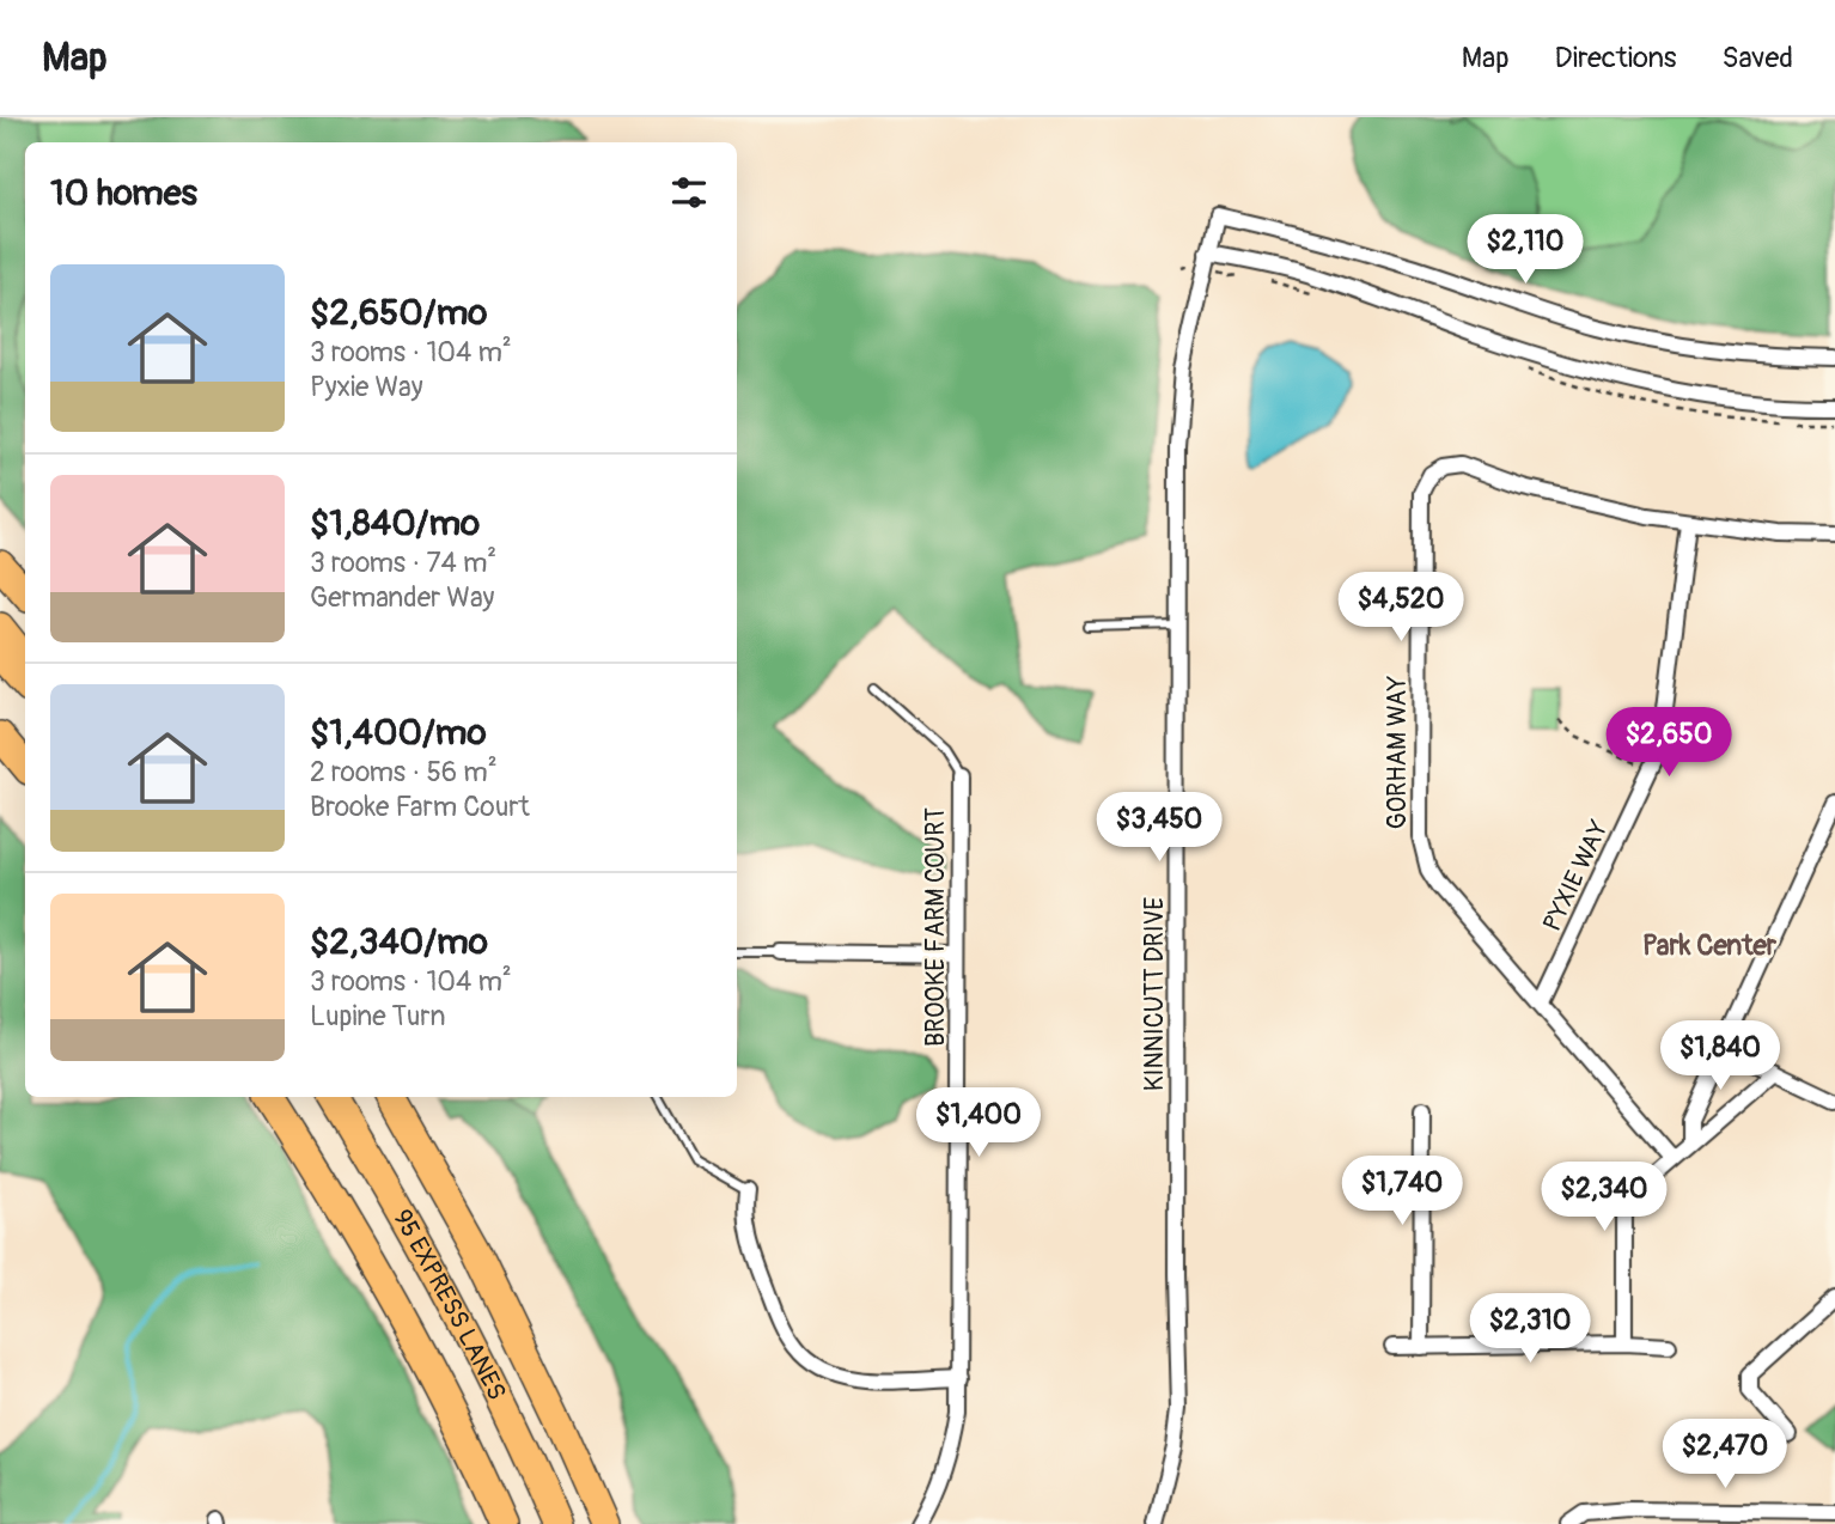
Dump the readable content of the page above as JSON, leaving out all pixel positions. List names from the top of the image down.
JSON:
{
  "streets": {
    "highway": ["95 EXPRESS LANES"],
    "street": [
      "GORHAM WAY",
      "PYXIE WAY",
      "BROOKE FARM COURT",
      "KINNICUTT DRIVE"
    ]
  },
  "crossings": [
    ["GORHAM WAY", "PYXIE WAY"]
  ],
  "districts": ["Park Center"],
  "page": {
    "header": "Map",
    "nav": ["Map", "Directions", "Saved"],
    "heading": "10 homes",
    "price": [
      "$2,110",
      "$4,520",
      "$2,650",
      "$3,450",
      "$1,840",
      "$1,400",
      "$1,740",
      "$2,340",
      "$2,310",
      "$2,470"
    ],
    "list": [
      {
        "name": "$2,650/mo",
        "note": "3 rooms · 104 m² · Pyxie Way"
      },
      {
        "name": "$1,840/mo",
        "note": "3 rooms · 74 m² · Germander Way"
      },
      {
        "name": "$1,400/mo",
        "note": "2 rooms · 56 m² · Brooke Farm Court"
      },
      {
        "name": "$2,340/mo",
        "note": "3 rooms · 104 m² · Lupine Turn"
      }
    ]
  }
}
